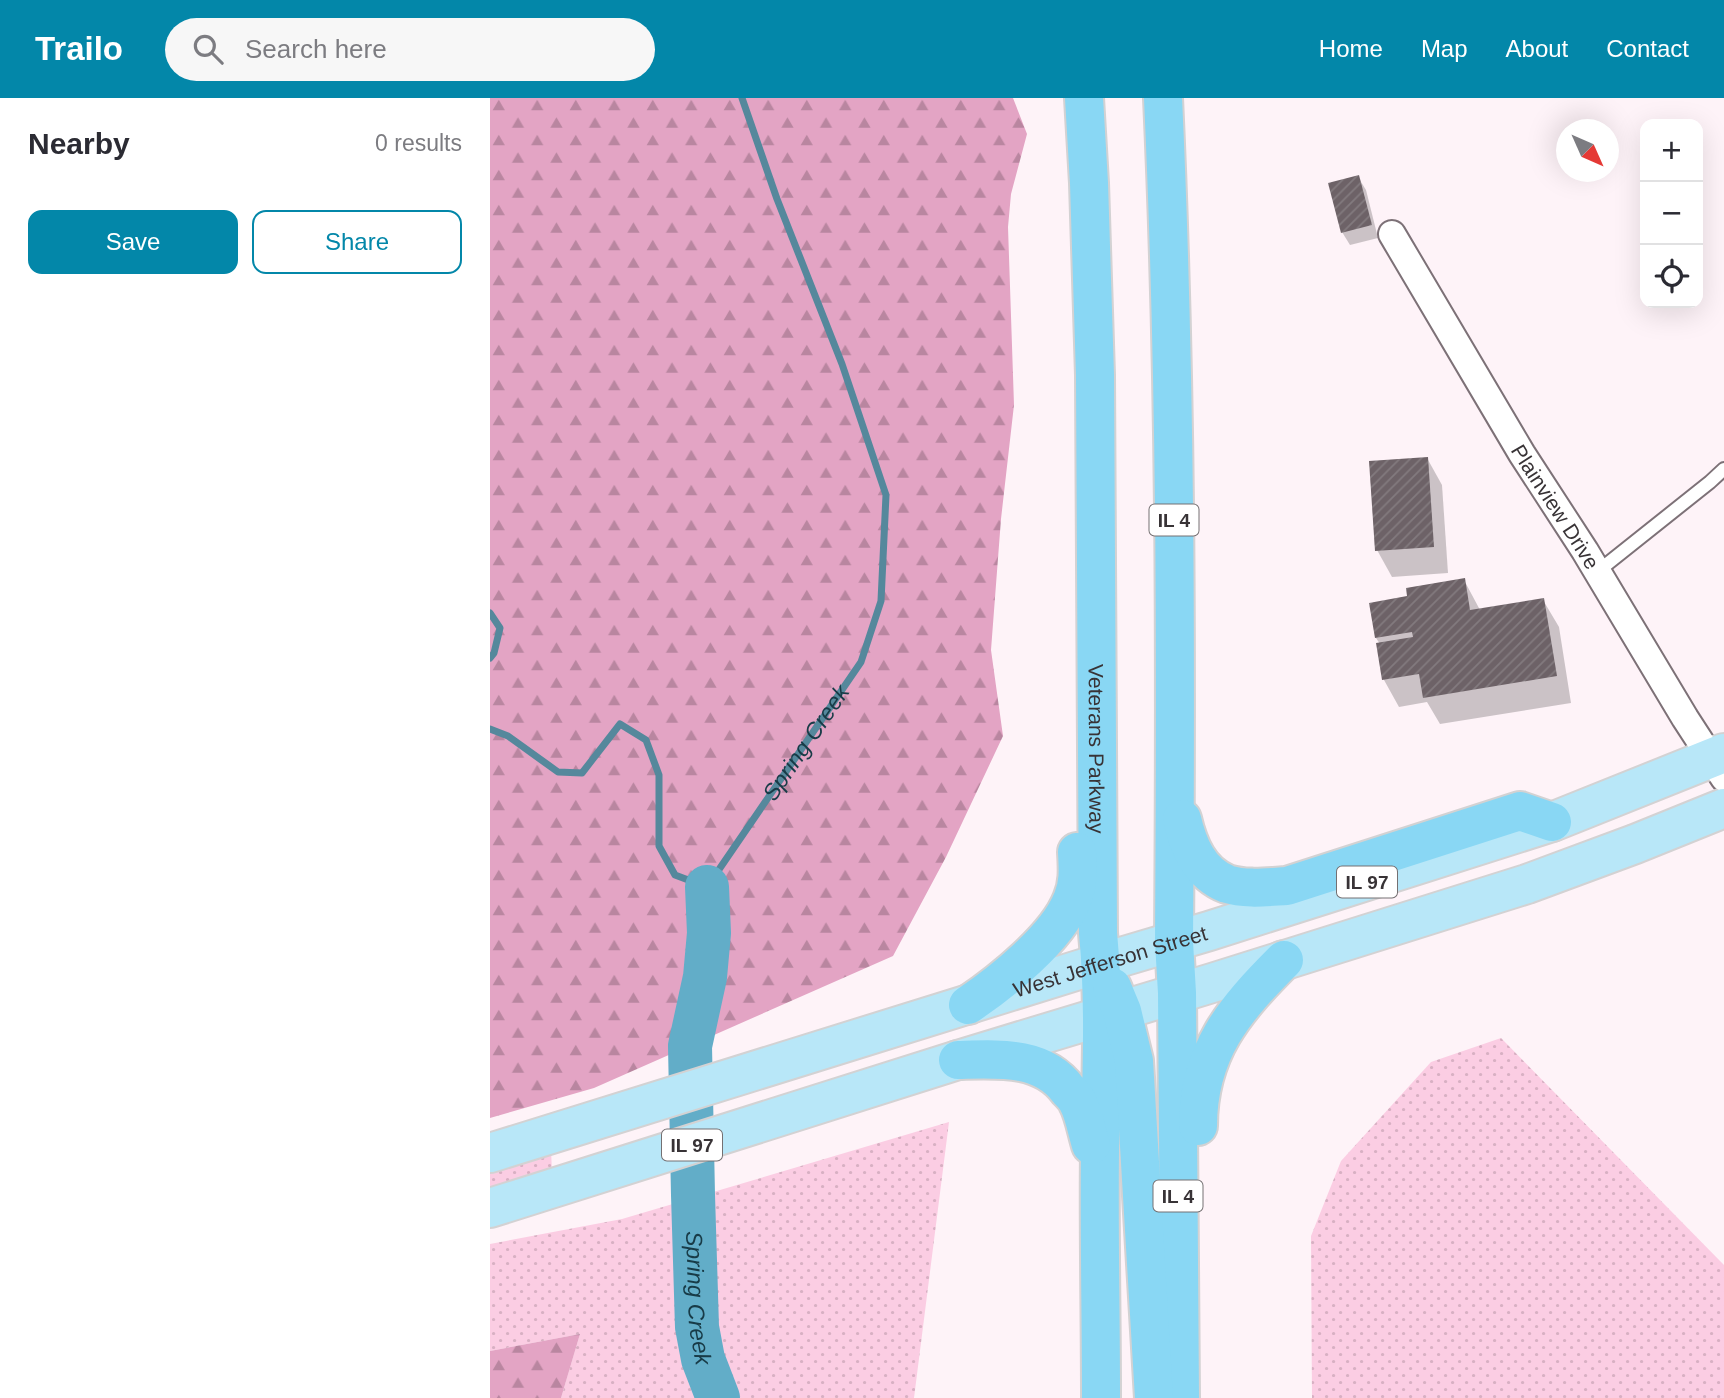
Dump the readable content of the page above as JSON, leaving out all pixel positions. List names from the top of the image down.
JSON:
{
  "streets": {
    "highway": ["IL 4", "Veterans Parkway"],
    "main road": ["IL 97", "West Jefferson Street"],
    "street": ["Plainview Drive"]
  },
  "crossings": [
    ["Plainview Drive", "West Jefferson Street"],
    ["IL 4", "IL 97"],
    ["IL 4", "West Jefferson Street"],
    ["Veterans Parkway", "IL 97"],
    ["Veterans Parkway", "West Jefferson Street"]
  ],
  "water": ["Spring Creek"],
  "north": "bottom right",
  "page": {
    "header": "Trailo",
    "search": "Search here",
    "nav": [
      "Home",
      "Map",
      "About",
      "Contact"
    ],
    "heading": ["Nearby", "0 results"],
    "map_buttons": ["+", "−"],
    "buttons": ["Save", "Share"]
  }
}
